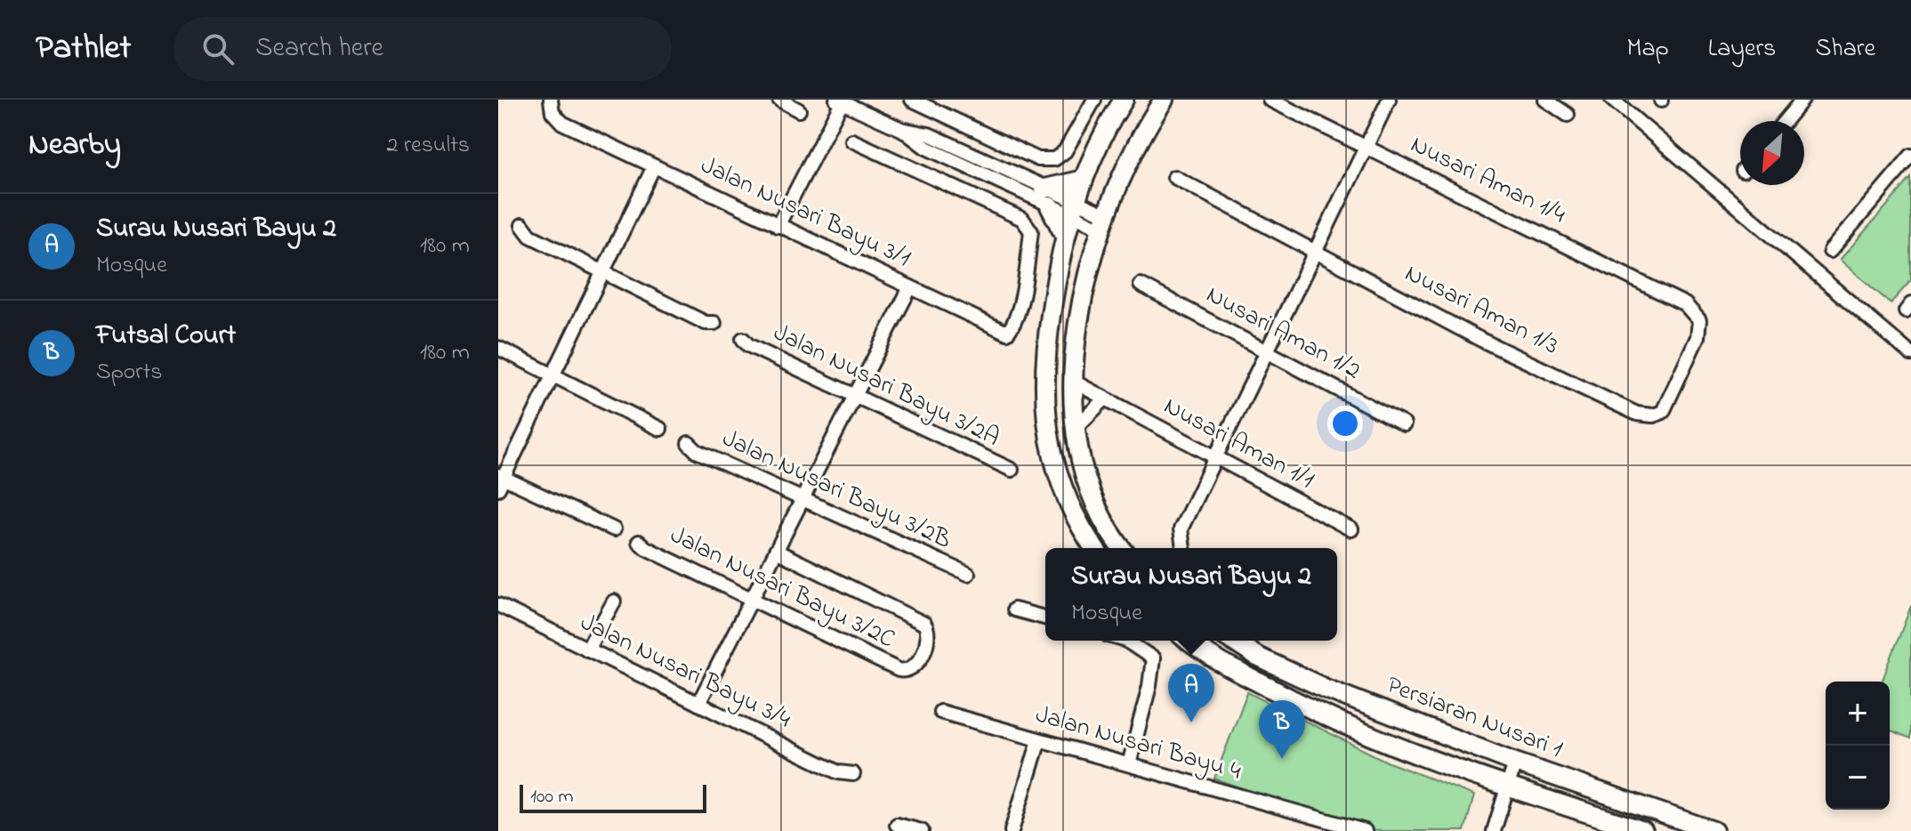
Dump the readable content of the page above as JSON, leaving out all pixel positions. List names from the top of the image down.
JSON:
{
  "streets": {
    "main road": ["Persiaran Nusari 1"],
    "street": [
      "Nusari Aman 1/4",
      "Jalan Nusari Bayu 3/1",
      "Nusari Aman 1/3",
      "Nusari Aman 1/2",
      "Jalan Nusari Bayu 3/2A",
      "Nusari Aman 1/1",
      "Jalan Nusari Bayu 3/2B",
      "Jalan Nusari Bayu 3/2C",
      "Jalan Nusari Bayu 3/4",
      "Jalan Nusari Bayu 4"
    ]
  },
  "crossings": [
    ["Nusari Aman 1/4", "Nusari Aman 1/3"]
  ],
  "scale_bar": "100 m",
  "north": "bottom left",
  "page": {
    "header": "Pathlet",
    "search": "Search here",
    "nav": ["Map", "Layers", "Share"],
    "heading": ["Nearby", "2 results"],
    "list": [
      {
        "mark": "A",
        "name": "Surau Nusari Bayu 2",
        "note": "Mosque",
        "value": "180 m"
      },
      {
        "mark": "B",
        "name": "Futsal Court",
        "note": "Sports",
        "value": "180 m"
      }
    ],
    "popup": ["Surau Nusari Bayu 2", "Mosque"],
    "pins": ["A", "B"],
    "map_buttons": ["+", "−"],
    "scale": "100 m"
  }
}
